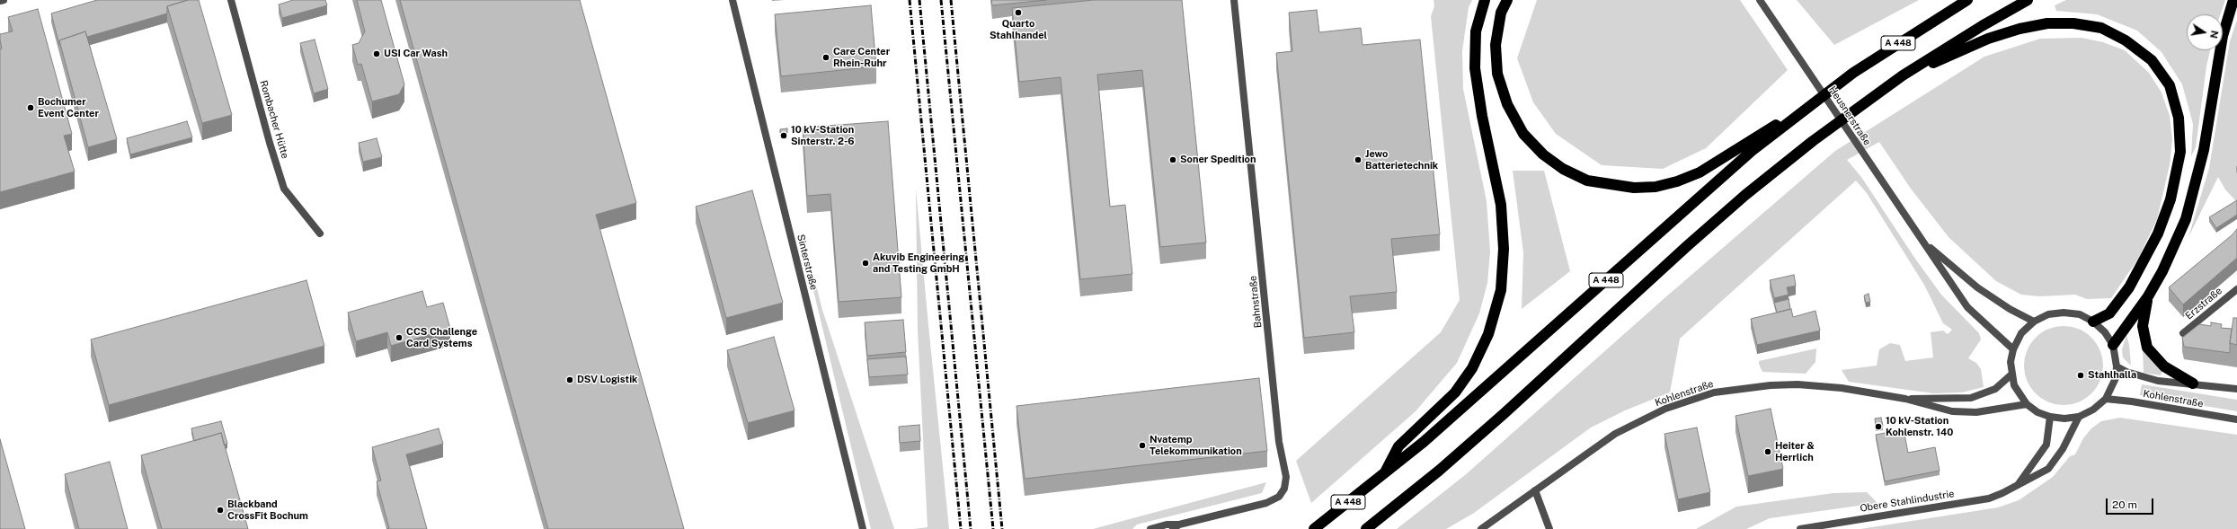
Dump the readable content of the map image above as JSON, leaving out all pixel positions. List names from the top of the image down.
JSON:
{
  "streets": {
    "highway": ["A 448"],
    "street": [
      "Heusnerstraße",
      "Rombacher Hütte",
      "Sinterstraße",
      "Bahnstraße",
      "Erzstraße",
      "Kohlenstraße",
      "Obere Stahlindustrie"
    ]
  },
  "crossings": [
    ["Heusnerstraße", "Kohlenstraße"],
    ["Heusnerstraße", "Obere Stahlindustrie"],
    ["Kohlenstraße", "Obere Stahlindustrie"]
  ],
  "places": [
    "Quarto Stahlhandel",
    "USI Car Wash",
    "Care Center Rhein-Ruhr",
    "Bochumer Event Center",
    "10 kV-Station Sinterstr. 2-6",
    "Soner Spedition",
    "Jewo Batterietechnik",
    "Akuvib Engineering and Testing GmbH",
    "CCS Challenge Card Systems",
    "Stahlhalla",
    "DSV Logistik",
    "10 kV-Station Kohlenstr. 140",
    "Nvatemp Telekommunikation",
    "Heiter & Herrlich",
    "Blackband CrossFit Bochum"
  ],
  "scale_bar": "20 m",
  "north": "right"
}
